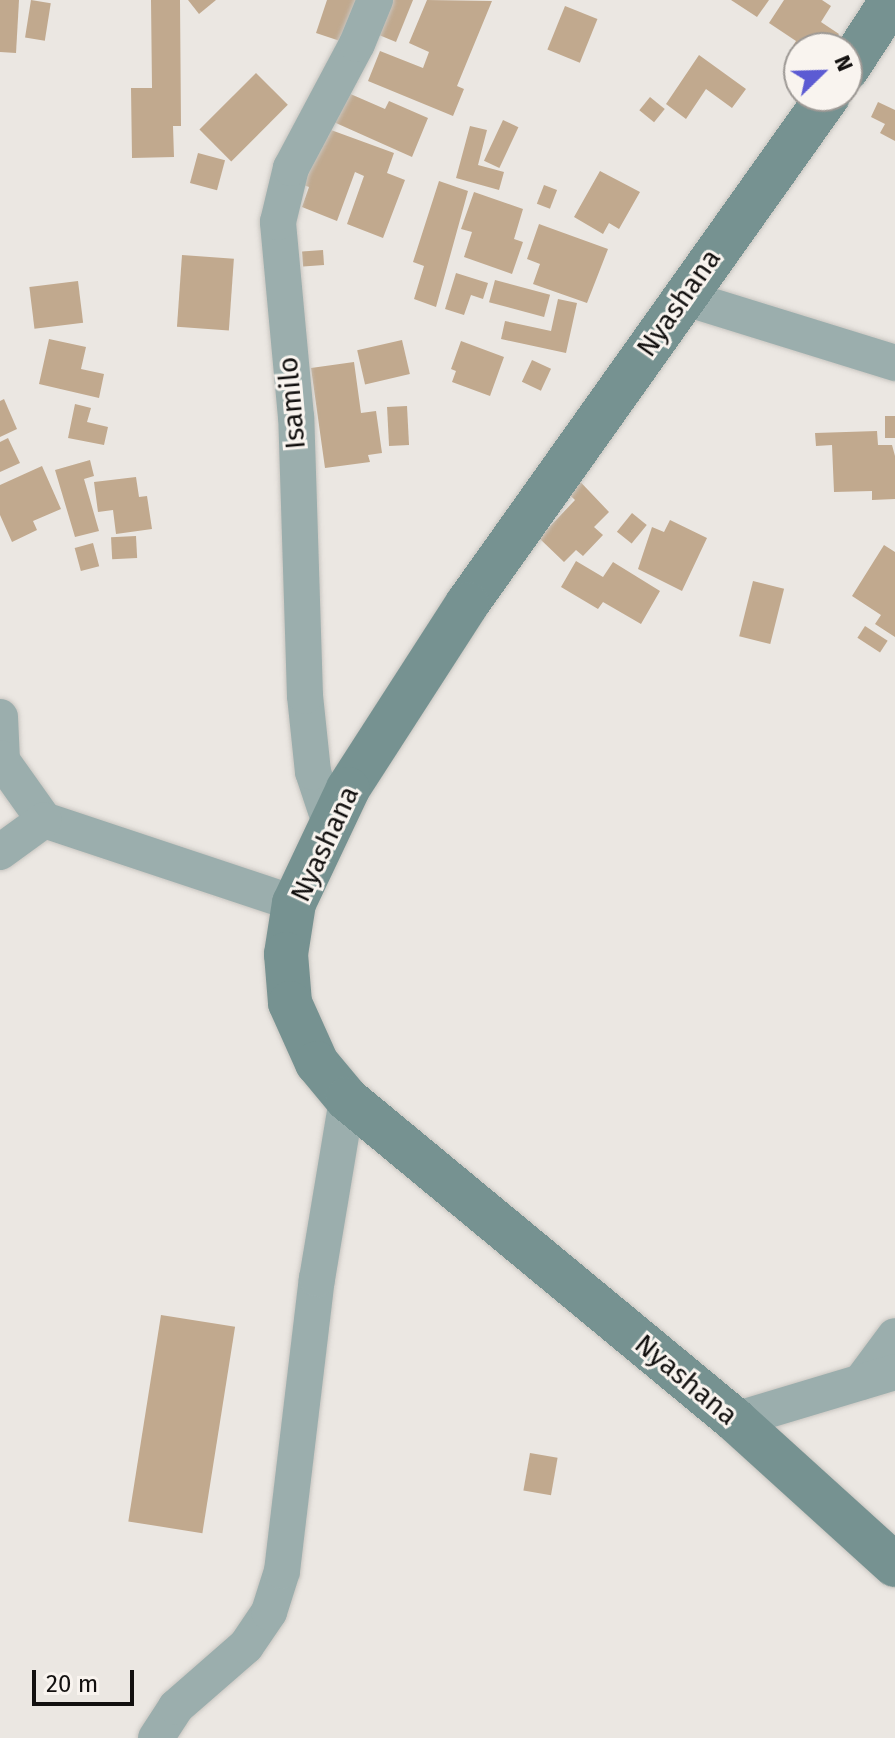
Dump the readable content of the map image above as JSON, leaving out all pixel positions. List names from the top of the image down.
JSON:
{
  "streets": {
    "street": ["Nyashana", "Isamilo"]
  },
  "crossings": [
    ["Nyashana", "Isamilo"]
  ],
  "scale_bar": "20 m",
  "north": "top right"
}
